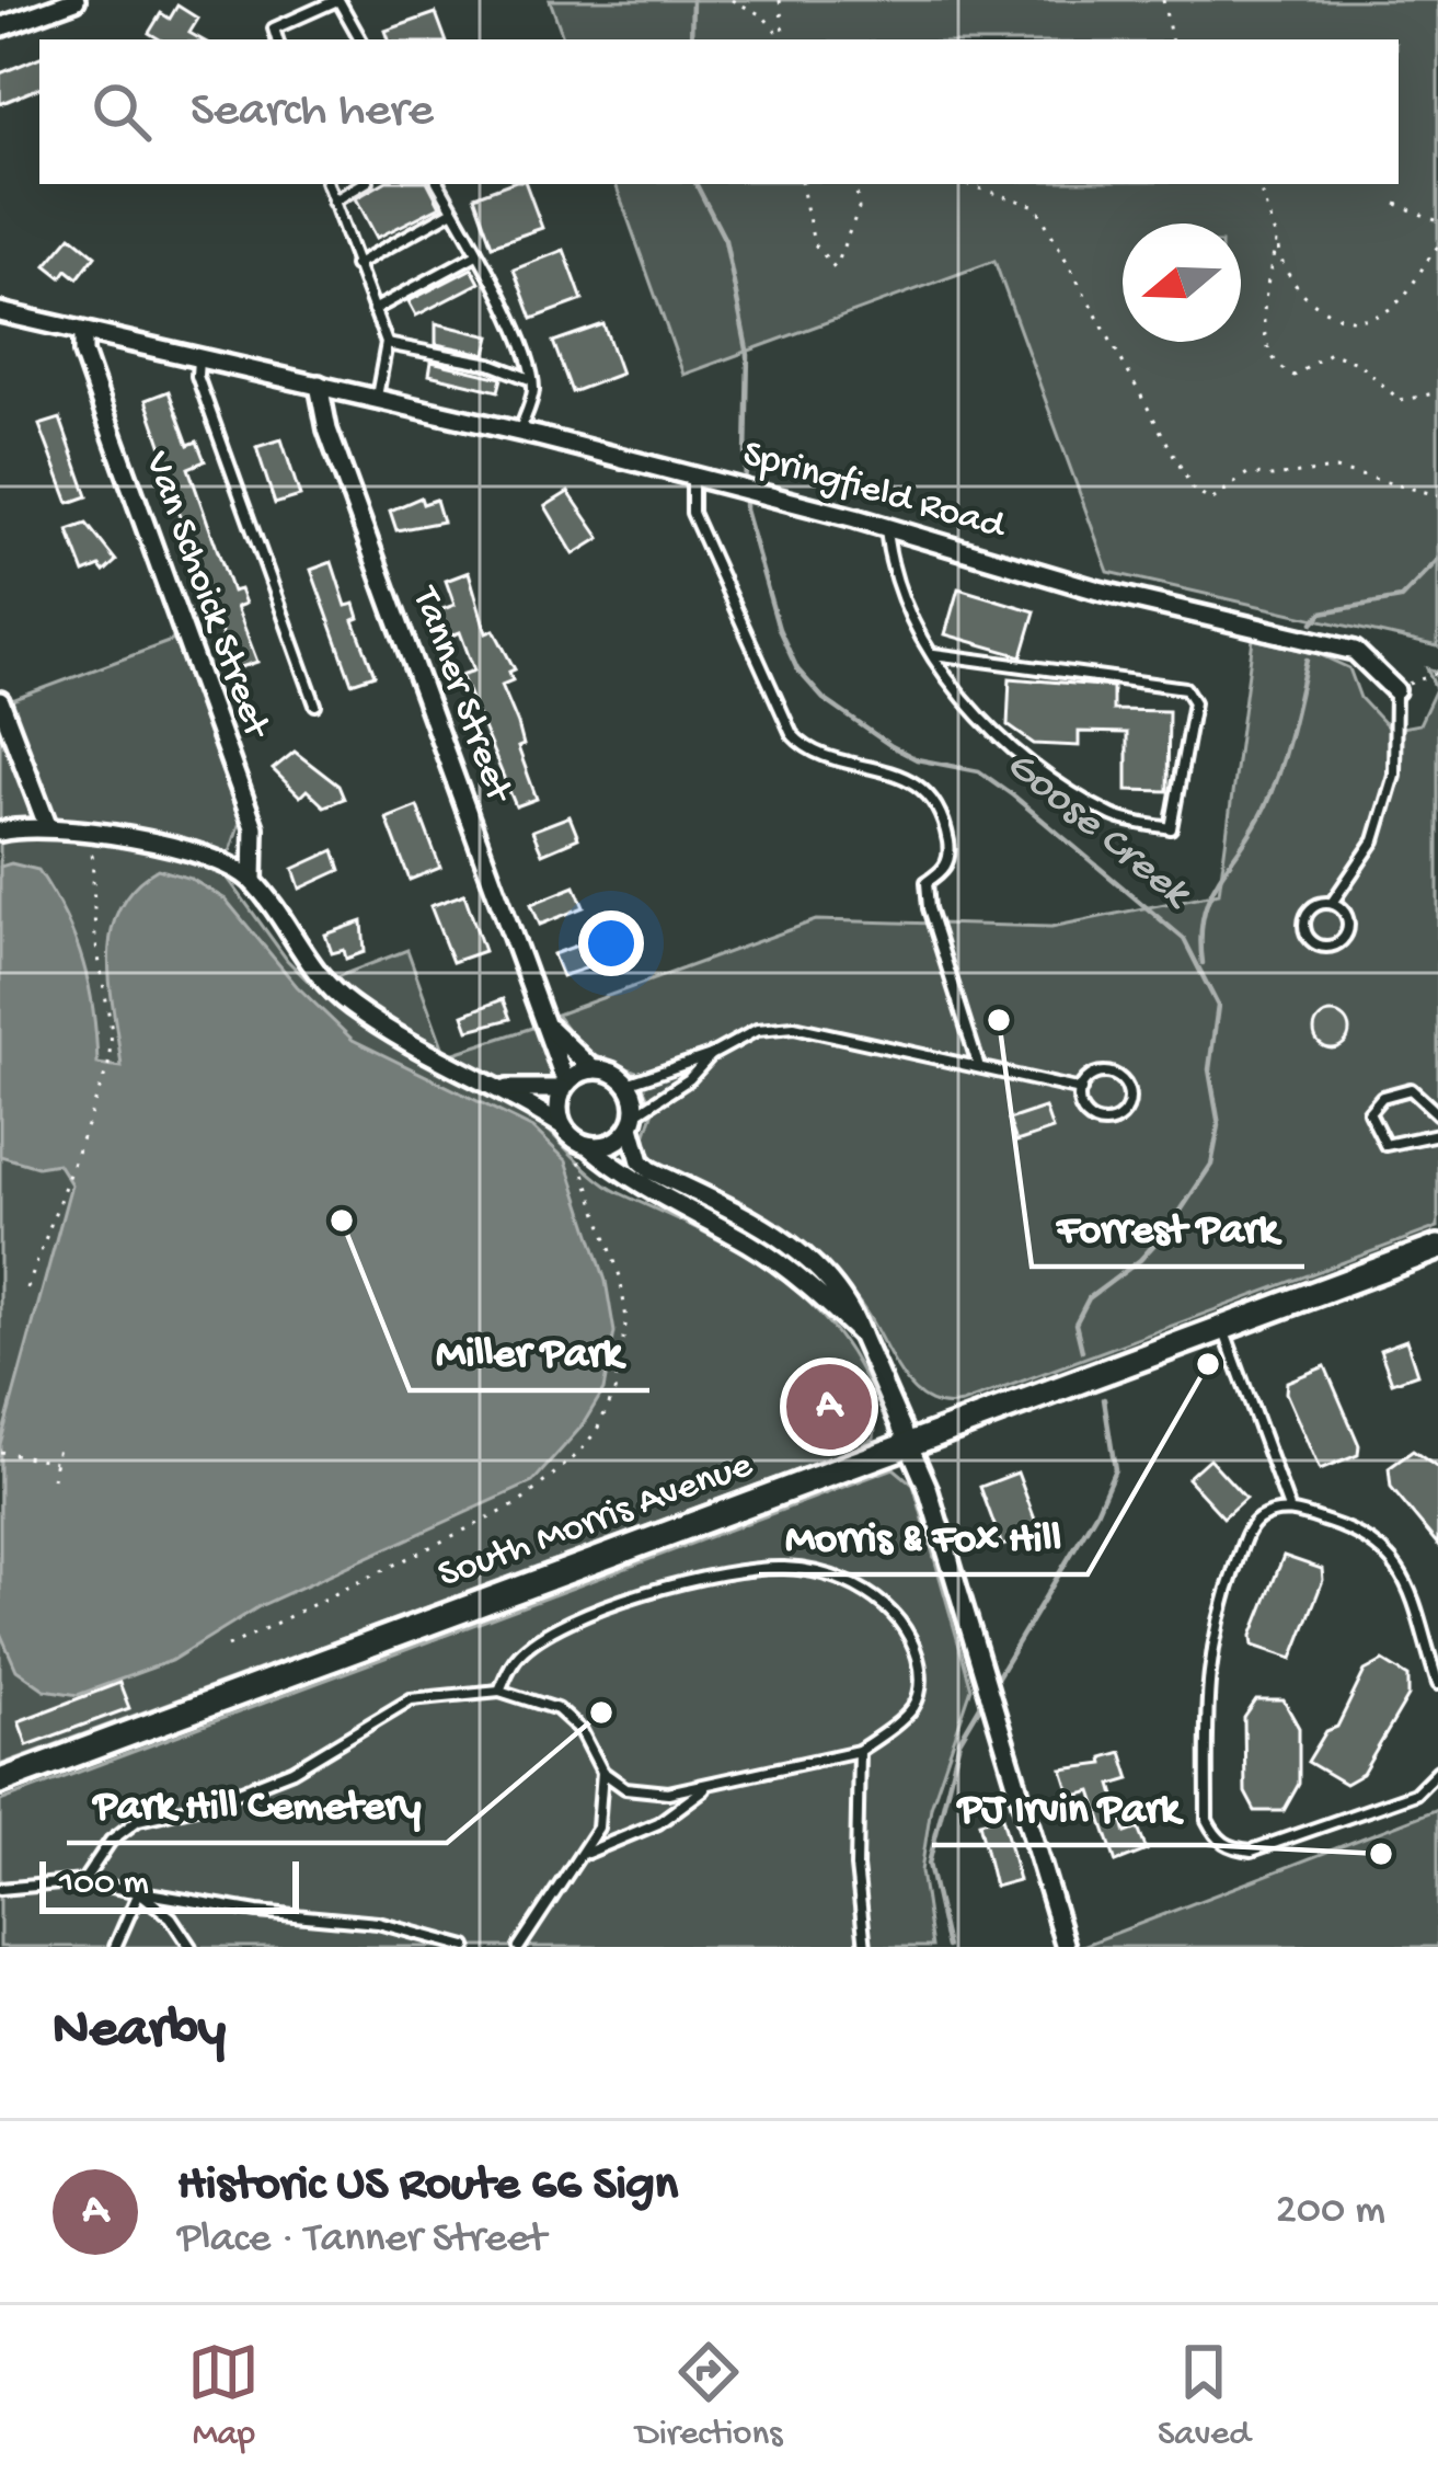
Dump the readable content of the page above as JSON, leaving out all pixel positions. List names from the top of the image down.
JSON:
{
  "streets": {
    "main road": ["South Morris Avenue"],
    "street": ["Springfield Road", "Van Schoick Street", "Tanner Street"]
  },
  "crossings": [
    ["Springfield Road", "Van Schoick Street"],
    ["Springfield Road", "Tanner Street"]
  ],
  "water": ["Goose Creek"],
  "places": [
    "Forrest Park",
    "Miller Park",
    "Morris & Fox Hill",
    "Park Hill Cemetery",
    "PJ Irvin Park"
  ],
  "scale_bar": "100 m",
  "north": "left",
  "page": {
    "search": "Search here",
    "pins": "A",
    "scale": "100 m",
    "heading": "Nearby",
    "list": [
      {
        "mark": "A",
        "name": "Historic US Route 66 Sign",
        "note": "Place · Tanner Street",
        "value": "200 m"
      }
    ],
    "nav": ["Map", "Directions", "Saved"]
  }
}
